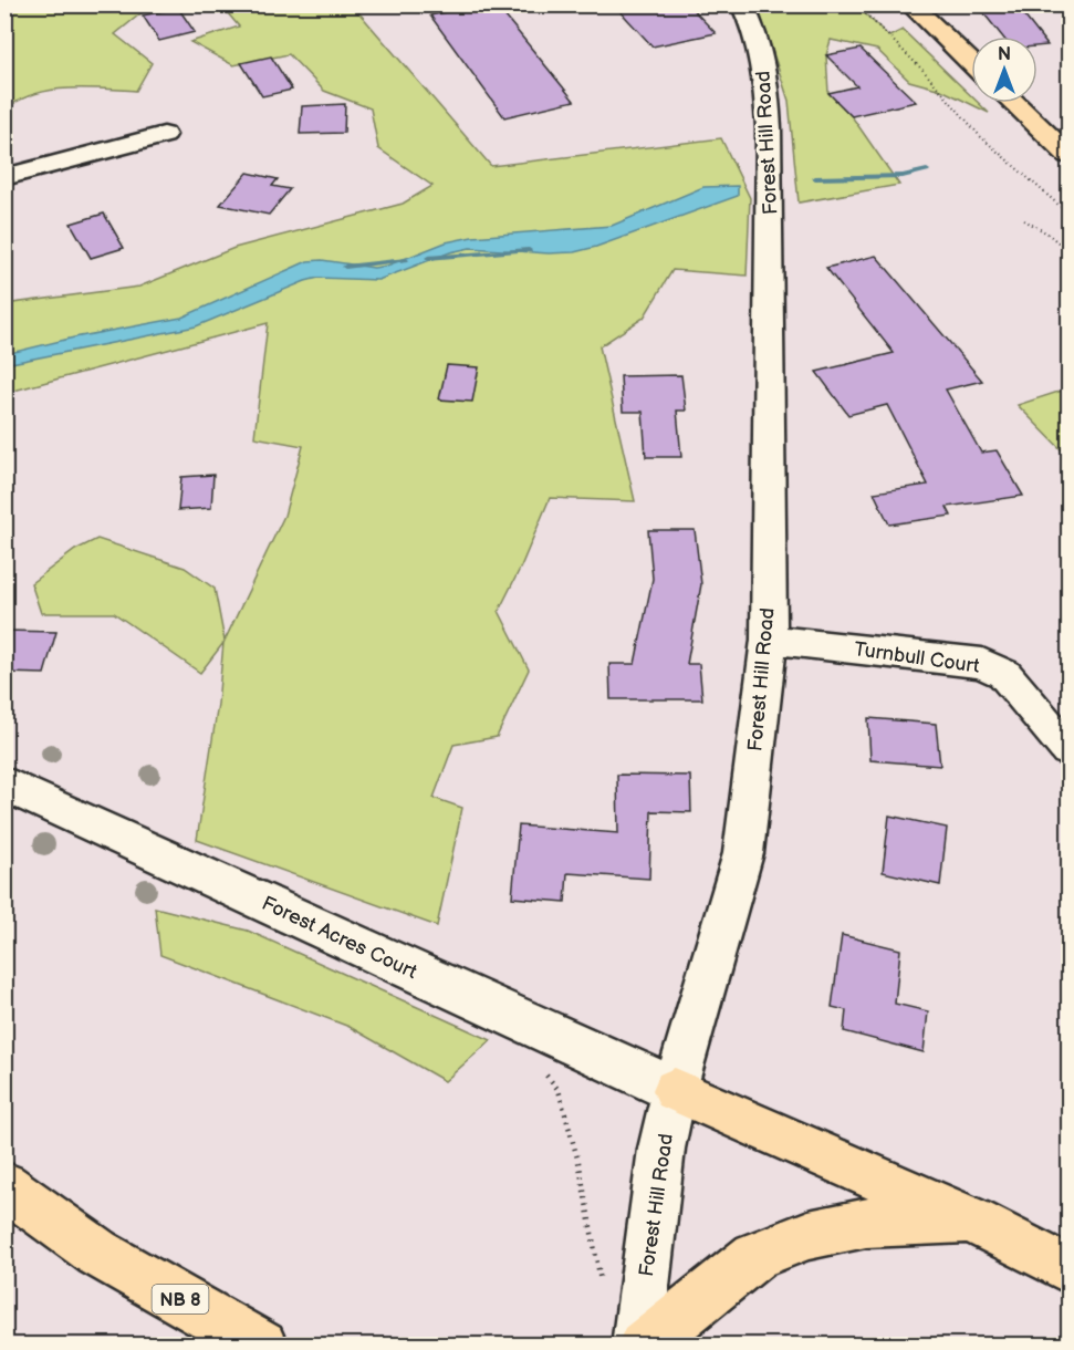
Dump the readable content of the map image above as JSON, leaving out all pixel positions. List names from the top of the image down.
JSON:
{
  "streets": {
    "main road": ["NB 8"],
    "street": ["Forest Hill Road", "Turnbull Court", "Forest Acres Court"]
  },
  "crossings": [
    ["Forest Hill Road", "Turnbull Court"],
    ["Forest Hill Road", "Forest Acres Court"]
  ],
  "north": "top"
}
